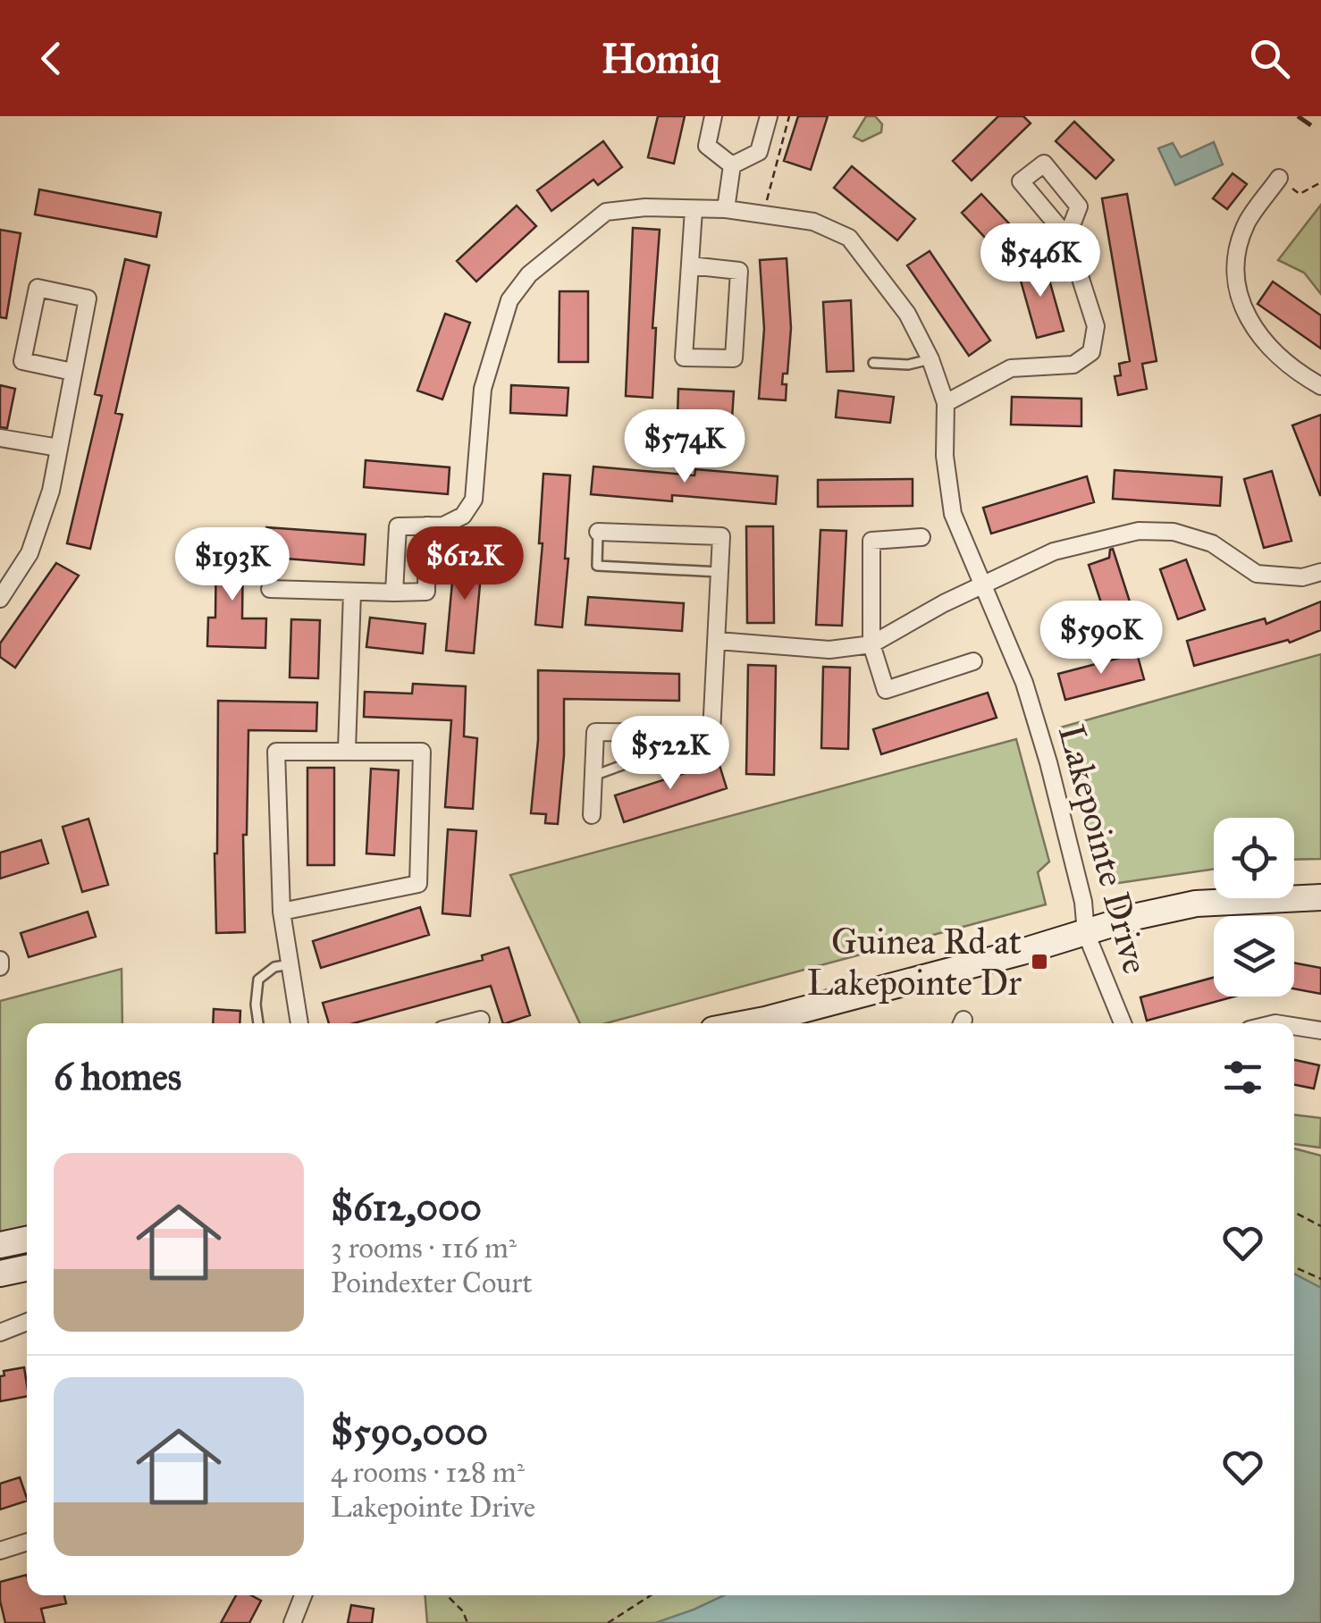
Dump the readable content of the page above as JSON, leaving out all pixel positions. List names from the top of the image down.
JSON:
{
  "streets": {
    "street": ["Lakepointe Drive"]
  },
  "places": {
    "transit": ["Guinea Rd at Lakepointe Dr"]
  },
  "page": {
    "header": "Homiq",
    "price": [
      "$546K",
      "$574K",
      "$612K",
      "$193K",
      "$590K",
      "$522K"
    ],
    "heading": "6 homes",
    "list": [
      {
        "name": "$612,000",
        "note": "3 rooms · 116 m² · Poindexter Court"
      },
      {
        "name": "$590,000",
        "note": "4 rooms · 128 m² · Lakepointe Drive"
      }
    ]
  }
}
